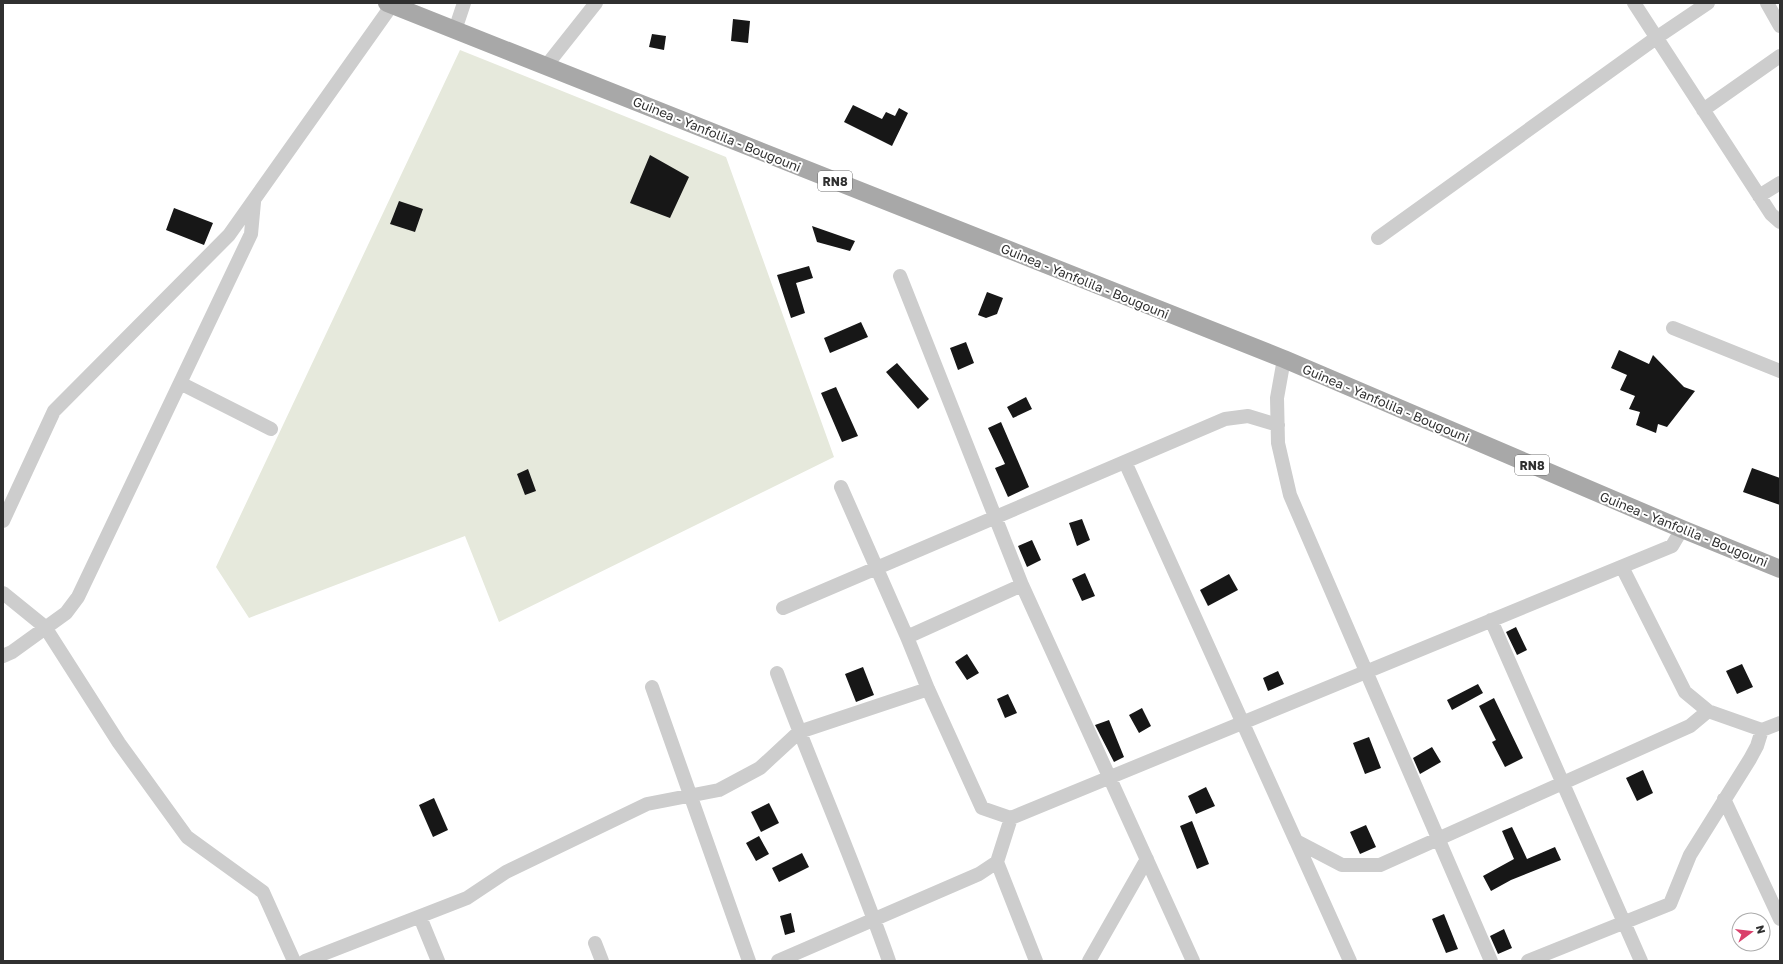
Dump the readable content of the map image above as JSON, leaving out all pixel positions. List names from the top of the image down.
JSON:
{
  "streets": {
    "main road": ["Guinea - Yanfolila - Bougouni", "RN8"]
  },
  "north": "right"
}
